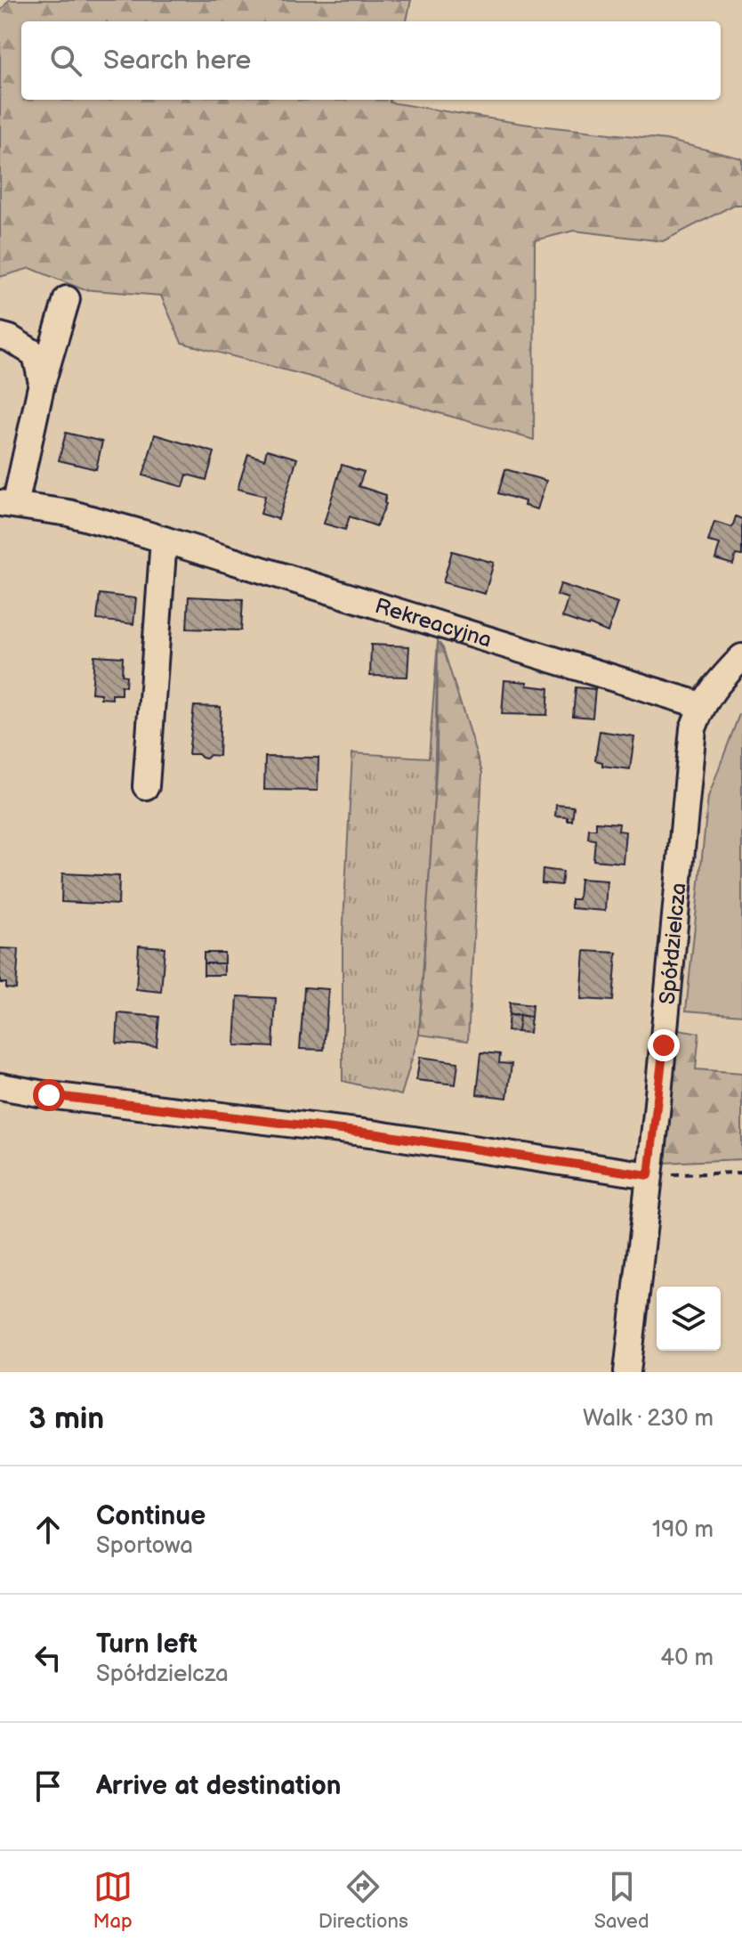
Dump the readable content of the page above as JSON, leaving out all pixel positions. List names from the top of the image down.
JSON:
{
  "streets": {
    "street": ["Rekreacyjna", "Spółdzielcza"]
  },
  "crossings": [
    ["Rekreacyjna", "Spółdzielcza"]
  ],
  "page": {
    "search": "Search here",
    "heading": ["3 min", "Walk · 230 m"],
    "list": [
      ["Continue", "Sportowa", "190 m"],
      ["Turn left", "Spółdzielcza", "40 m"],
      "Arrive at destination"
    ],
    "nav": ["Map", "Directions", "Saved"]
  }
}
